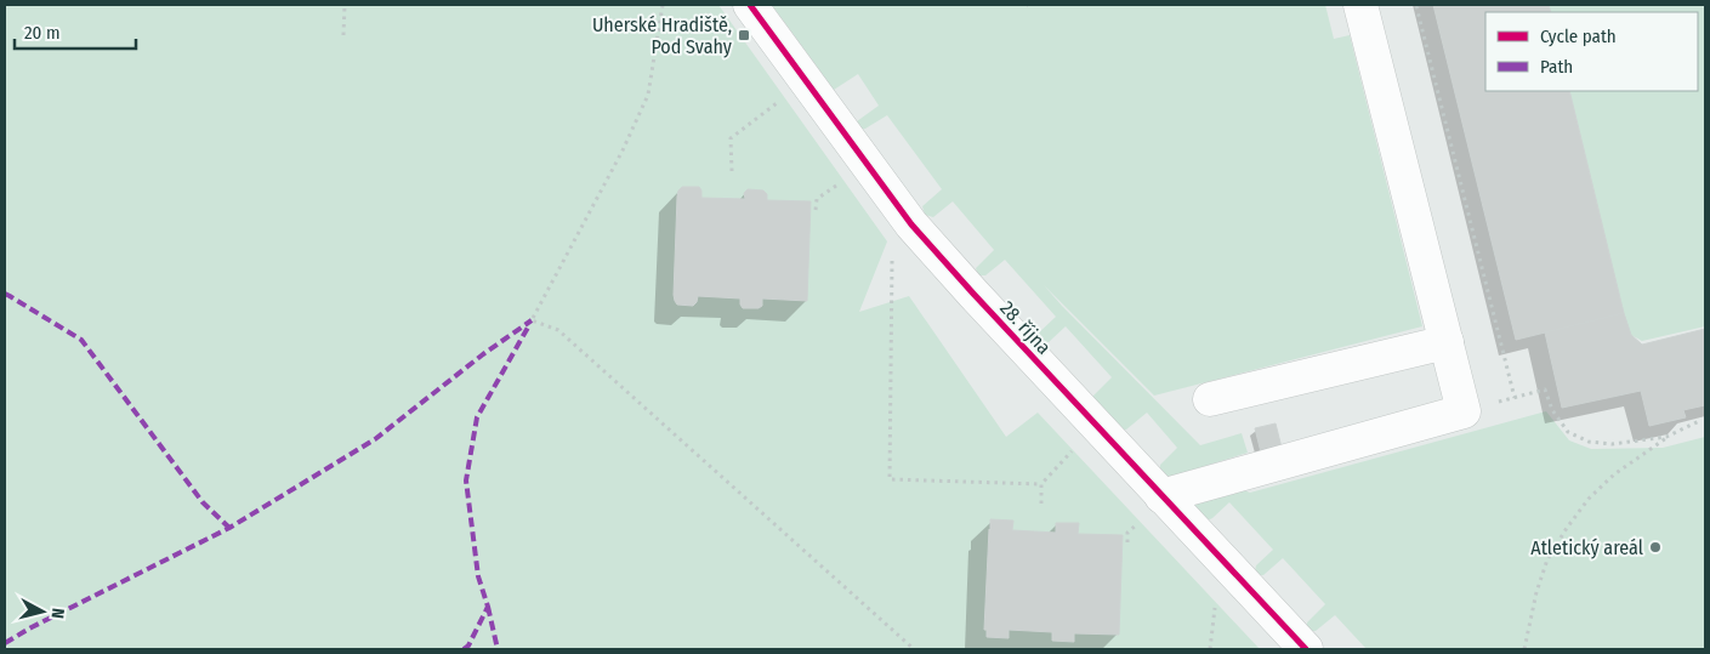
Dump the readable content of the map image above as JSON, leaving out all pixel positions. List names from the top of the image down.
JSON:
{
  "streets": {
    "street": ["28. října"]
  },
  "places": {
    "transit": ["Uherské Hradiště, Pod Svahy"],
    "other": ["Atletický areál"]
  },
  "legend": ["Cycle path", "Path"],
  "scale_bar": "20 m",
  "north": "right"
}
